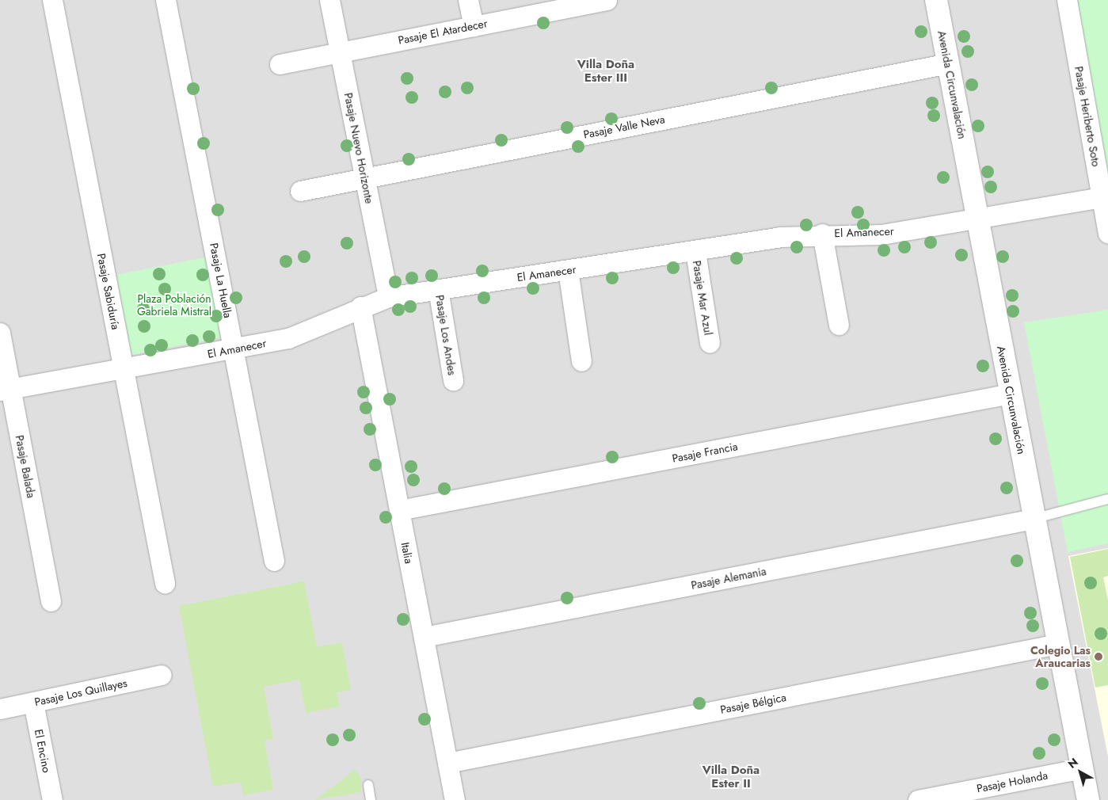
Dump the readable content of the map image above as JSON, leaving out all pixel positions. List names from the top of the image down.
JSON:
{
  "streets": {
    "street": [
      "Pasaje El Atardecer",
      "Avenida Circunvalación",
      "Pasaje Heriberto Soto",
      "Pasaje Valle Neva",
      "Pasaje Nuevo Horizonte",
      "El Amanecer",
      "Pasaje La Huella",
      "Pasaje Sabiduría",
      "Pasaje Mar Azul",
      "Pasaje Los Andes",
      "Pasaje Francia",
      "Pasaje Balada",
      "Italia",
      "Pasaje Alemania",
      "Pasaje Los Quillayes",
      "Pasaje Bélgica",
      "El Encino",
      "Pasaje Holanda"
    ]
  },
  "crossings": [
    ["Pasaje El Atardecer", "Pasaje Nuevo Horizonte"],
    ["Avenida Circunvalación", "Pasaje Valle Neva"],
    ["Avenida Circunvalación", "El Amanecer"],
    ["Avenida Circunvalación", "Pasaje Francia"],
    ["Avenida Circunvalación", "Pasaje Alemania"],
    ["Avenida Circunvalación", "Pasaje Bélgica"],
    ["Avenida Circunvalación", "Pasaje Holanda"],
    ["Pasaje Heriberto Soto", "El Amanecer"],
    ["Pasaje Valle Neva", "Pasaje Nuevo Horizonte"],
    ["Pasaje Nuevo Horizonte", "El Amanecer"],
    ["El Amanecer", "Pasaje La Huella"],
    ["El Amanecer", "Pasaje Sabiduría"],
    ["El Amanecer", "Pasaje Mar Azul"],
    ["El Amanecer", "Pasaje Los Andes"],
    ["El Amanecer", "Pasaje Balada"],
    ["El Amanecer", "Italia"],
    ["Pasaje Francia", "Italia"],
    ["Italia", "Pasaje Alemania"],
    ["Italia", "Pasaje Bélgica"],
    ["Pasaje Los Quillayes", "El Encino"]
  ],
  "districts": ["Villa Doña Ester III", "Villa Doña Ester II"],
  "parks": ["Plaza Población Gabriela Mistral"],
  "places": ["Colegio Las Araucarias"],
  "north": "top left"
}
